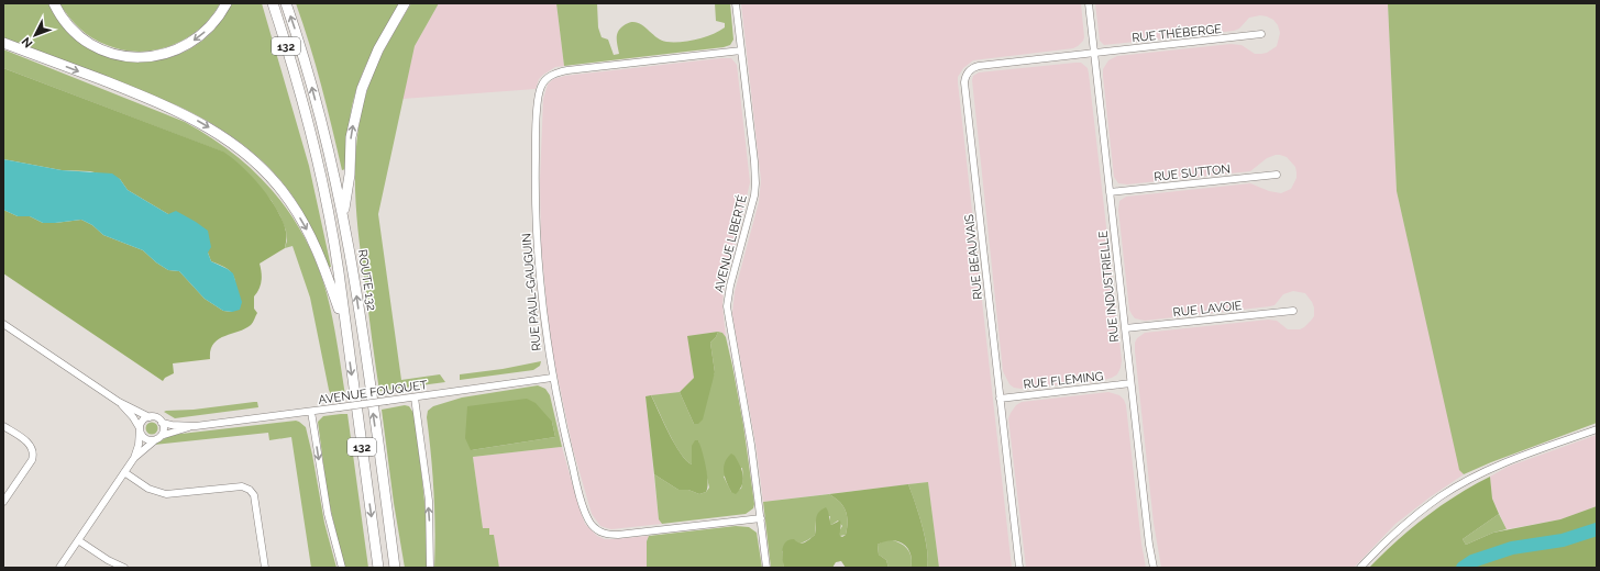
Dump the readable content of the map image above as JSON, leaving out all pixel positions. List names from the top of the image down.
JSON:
{
  "streets": {
    "highway": ["132", "ROUTE 132"],
    "street": [
      "RUE THÉBERGE",
      "RUE SUTTON",
      "AVENUE LIBERTÉ",
      "RUE BEAUVAIS",
      "RUE INDUSTRIELLE",
      "RUE PAUL-GAUGUIN",
      "RUE LAVOIE",
      "RUE FLEMING",
      "AVENUE FOUQUET"
    ]
  },
  "crossings": [
    ["RUE THÉBERGE", "RUE BEAUVAIS"],
    ["RUE THÉBERGE", "RUE INDUSTRIELLE"],
    ["RUE SUTTON", "RUE INDUSTRIELLE"],
    ["AVENUE LIBERTÉ", "RUE PAUL-GAUGUIN"],
    ["RUE BEAUVAIS", "RUE INDUSTRIELLE"],
    ["RUE BEAUVAIS", "RUE FLEMING"],
    ["RUE INDUSTRIELLE", "RUE LAVOIE"],
    ["RUE INDUSTRIELLE", "RUE FLEMING"],
    ["RUE PAUL-GAUGUIN", "AVENUE FOUQUET"]
  ],
  "north": "bottom left"
}
